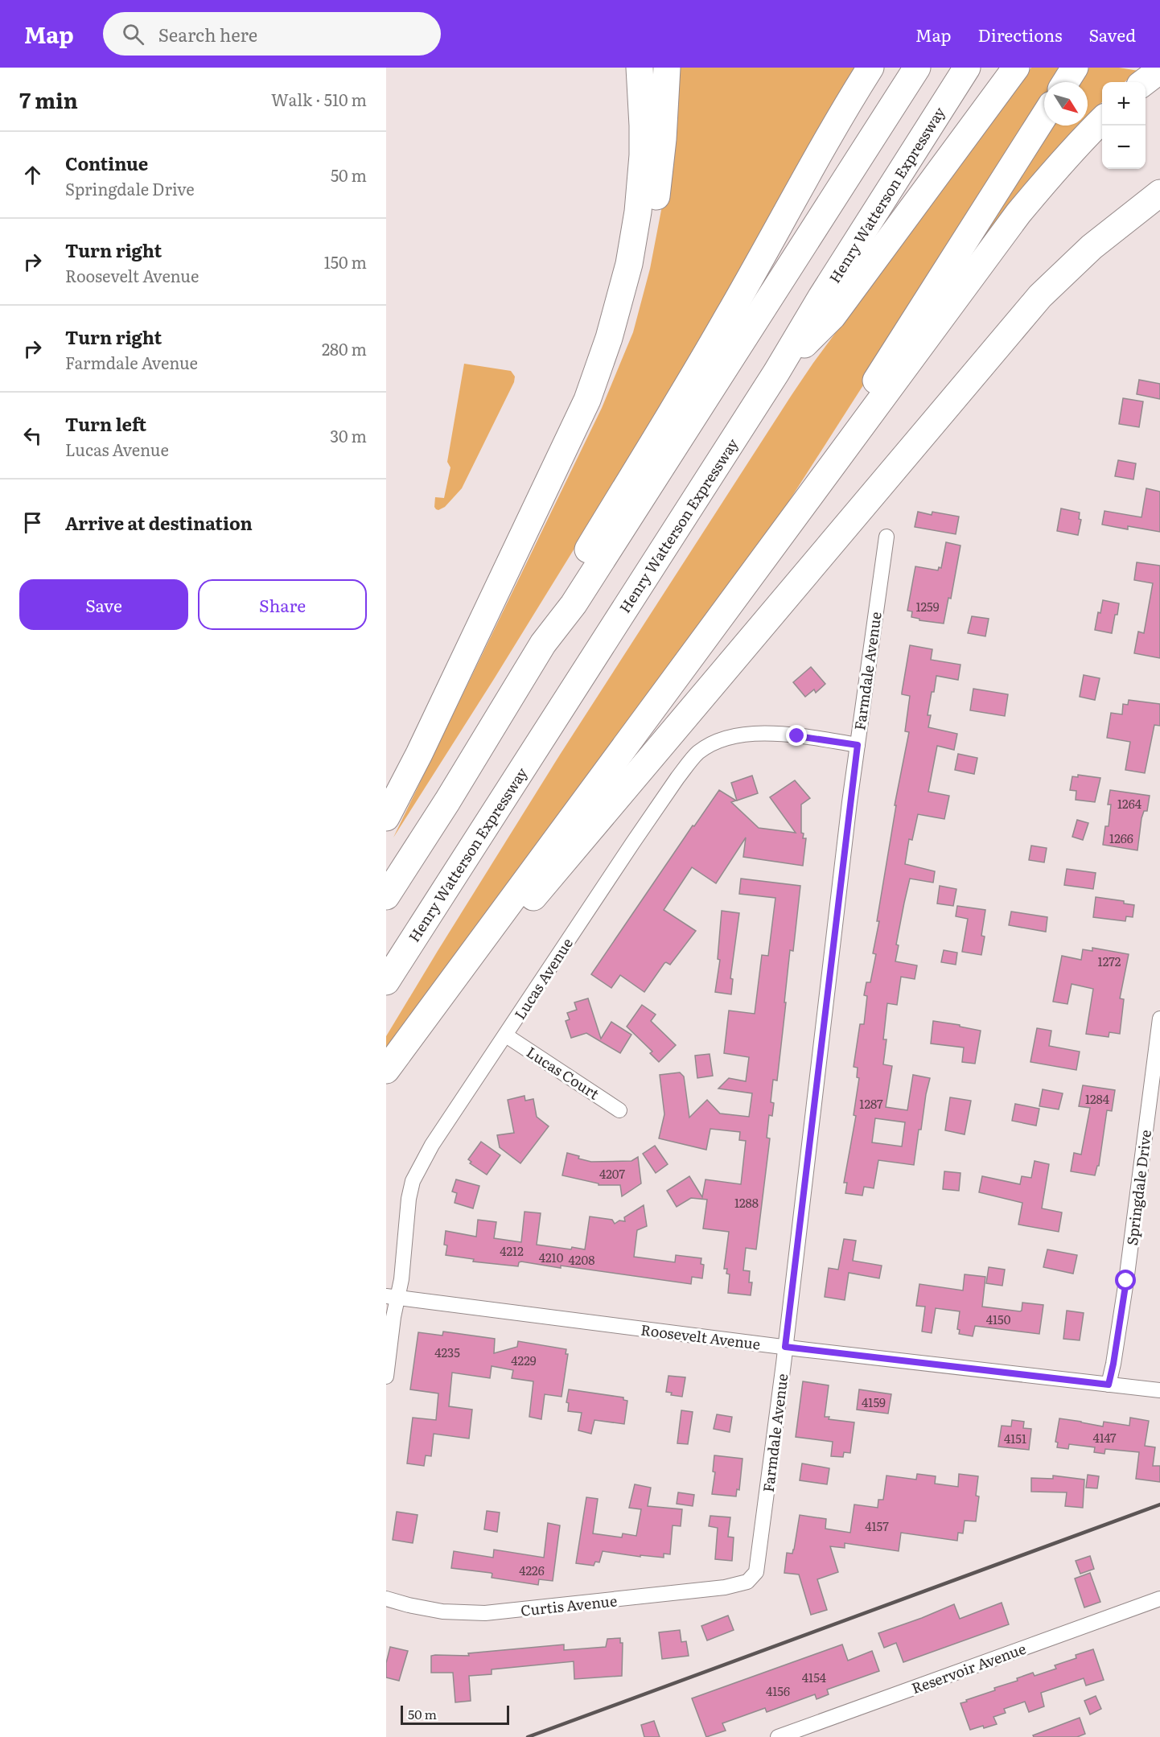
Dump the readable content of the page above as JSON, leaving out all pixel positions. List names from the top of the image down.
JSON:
{
  "streets": {
    "highway": ["Henry Watterson Expressway"],
    "street": [
      "Farmdale Avenue",
      "Lucas Avenue",
      "Lucas Court",
      "Springdale Drive",
      "Roosevelt Avenue",
      "Curtis Avenue",
      "Reservoir Avenue"
    ]
  },
  "crossings": [
    ["Farmdale Avenue", "Lucas Avenue"],
    ["Farmdale Avenue", "Roosevelt Avenue"],
    ["Farmdale Avenue", "Curtis Avenue"],
    ["Lucas Avenue", "Lucas Court"],
    ["Lucas Avenue", "Roosevelt Avenue"],
    ["Springdale Drive", "Roosevelt Avenue"]
  ],
  "house_numbers": [
    "1259",
    "1264",
    "1266",
    "1272",
    "1284",
    "1287",
    "4207",
    "1288",
    "4212",
    "4210",
    "4208",
    "4150",
    "4235",
    "4229",
    "4159",
    "4147",
    "4151",
    "4157",
    "4226",
    "4154",
    "4156"
  ],
  "scale_bar": "50 m",
  "north": "bottom right",
  "page": {
    "header": "Map",
    "search": "Search here",
    "nav": ["Map", "Directions", "Saved"],
    "heading": ["7 min", "Walk · 510 m"],
    "map_buttons": ["+", "−"],
    "list": [
      ["Continue", "Springdale Drive", "50 m"],
      ["Turn right", "Roosevelt Avenue", "150 m"],
      ["Turn right", "Farmdale Avenue", "280 m"],
      ["Turn left", "Lucas Avenue", "30 m"],
      "Arrive at destination"
    ],
    "buttons": ["Save", "Share"],
    "scale": "50 m"
  }
}
